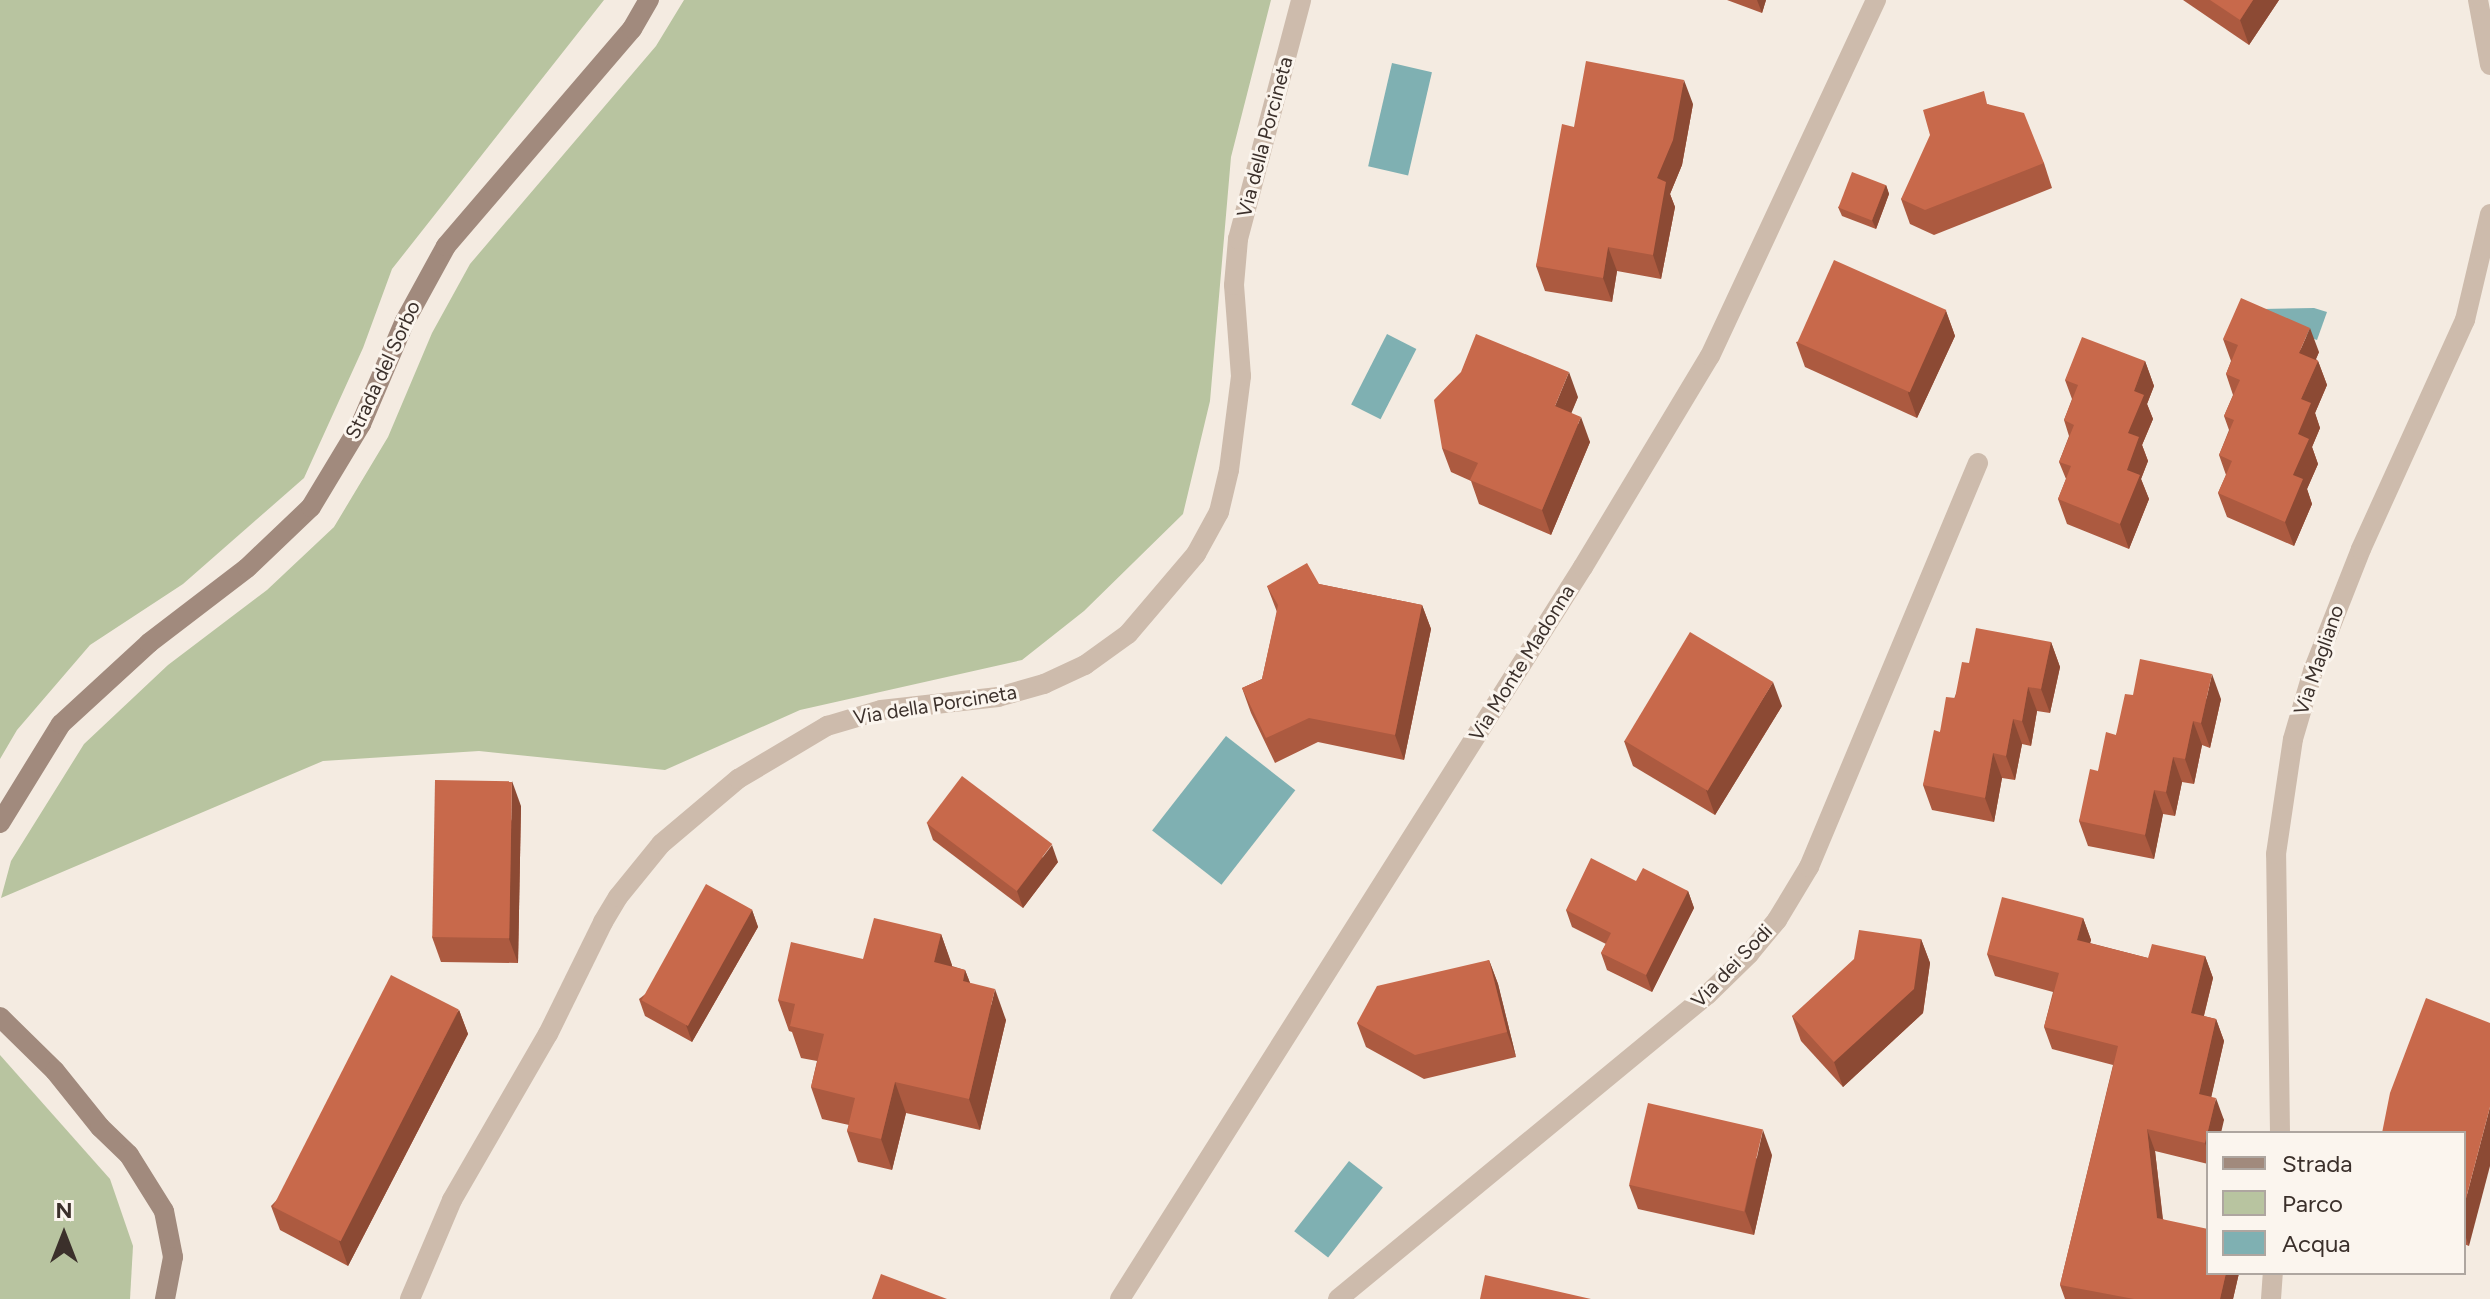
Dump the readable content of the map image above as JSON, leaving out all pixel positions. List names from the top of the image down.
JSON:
{
  "streets": {
    "street": [
      "Via della Porcineta",
      "Strada del Sorbo",
      "Via Magliano",
      "Via Monte Madonna",
      "Via dei Sodi"
    ]
  },
  "legend": ["Strada", "Parco", "Acqua"],
  "north": "top"
}
